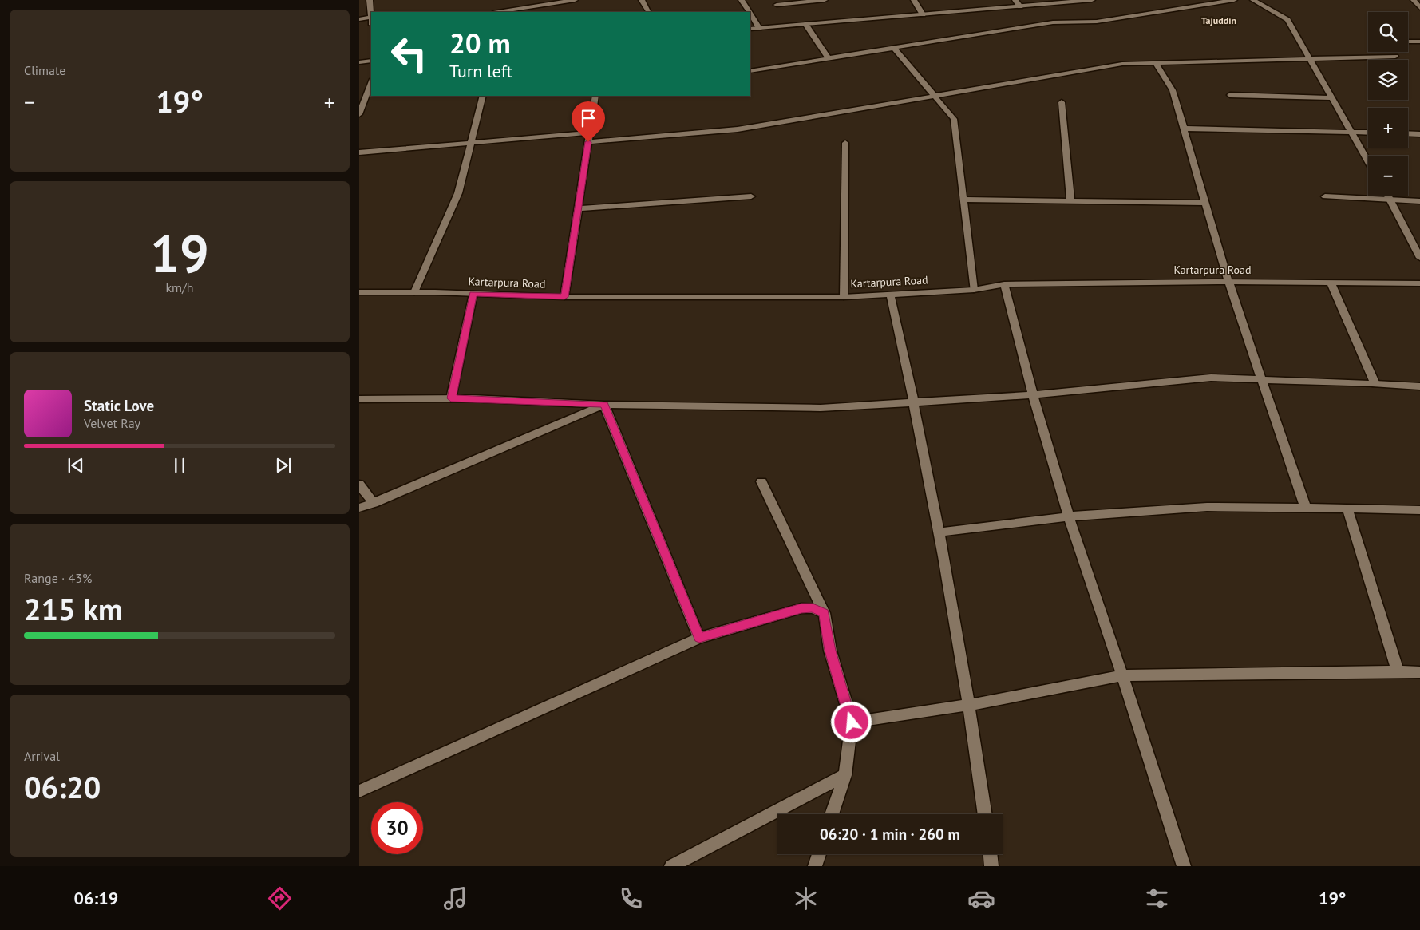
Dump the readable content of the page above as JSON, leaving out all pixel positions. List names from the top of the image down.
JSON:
{
  "streets": {
    "street": ["Kartarpura Road"]
  },
  "districts": ["Tajuddin"],
  "page": {
    "tile": [
      "Climate",
      ["19", "km/h"],
      ["Range · 43%", "215 km"],
      ["Arrival", "06:20"]
    ],
    "map_buttons": ["+", "−"],
    "turn": ["20 m", "Turn left"],
    "heat": ["−", "19°", "+"],
    "song": ["Static Love", "Velvet Ray"],
    "limit": "30",
    "trip": "06:20 · 1 min · 260 m",
    "tabs": ["06:19", "19°"]
  }
}
